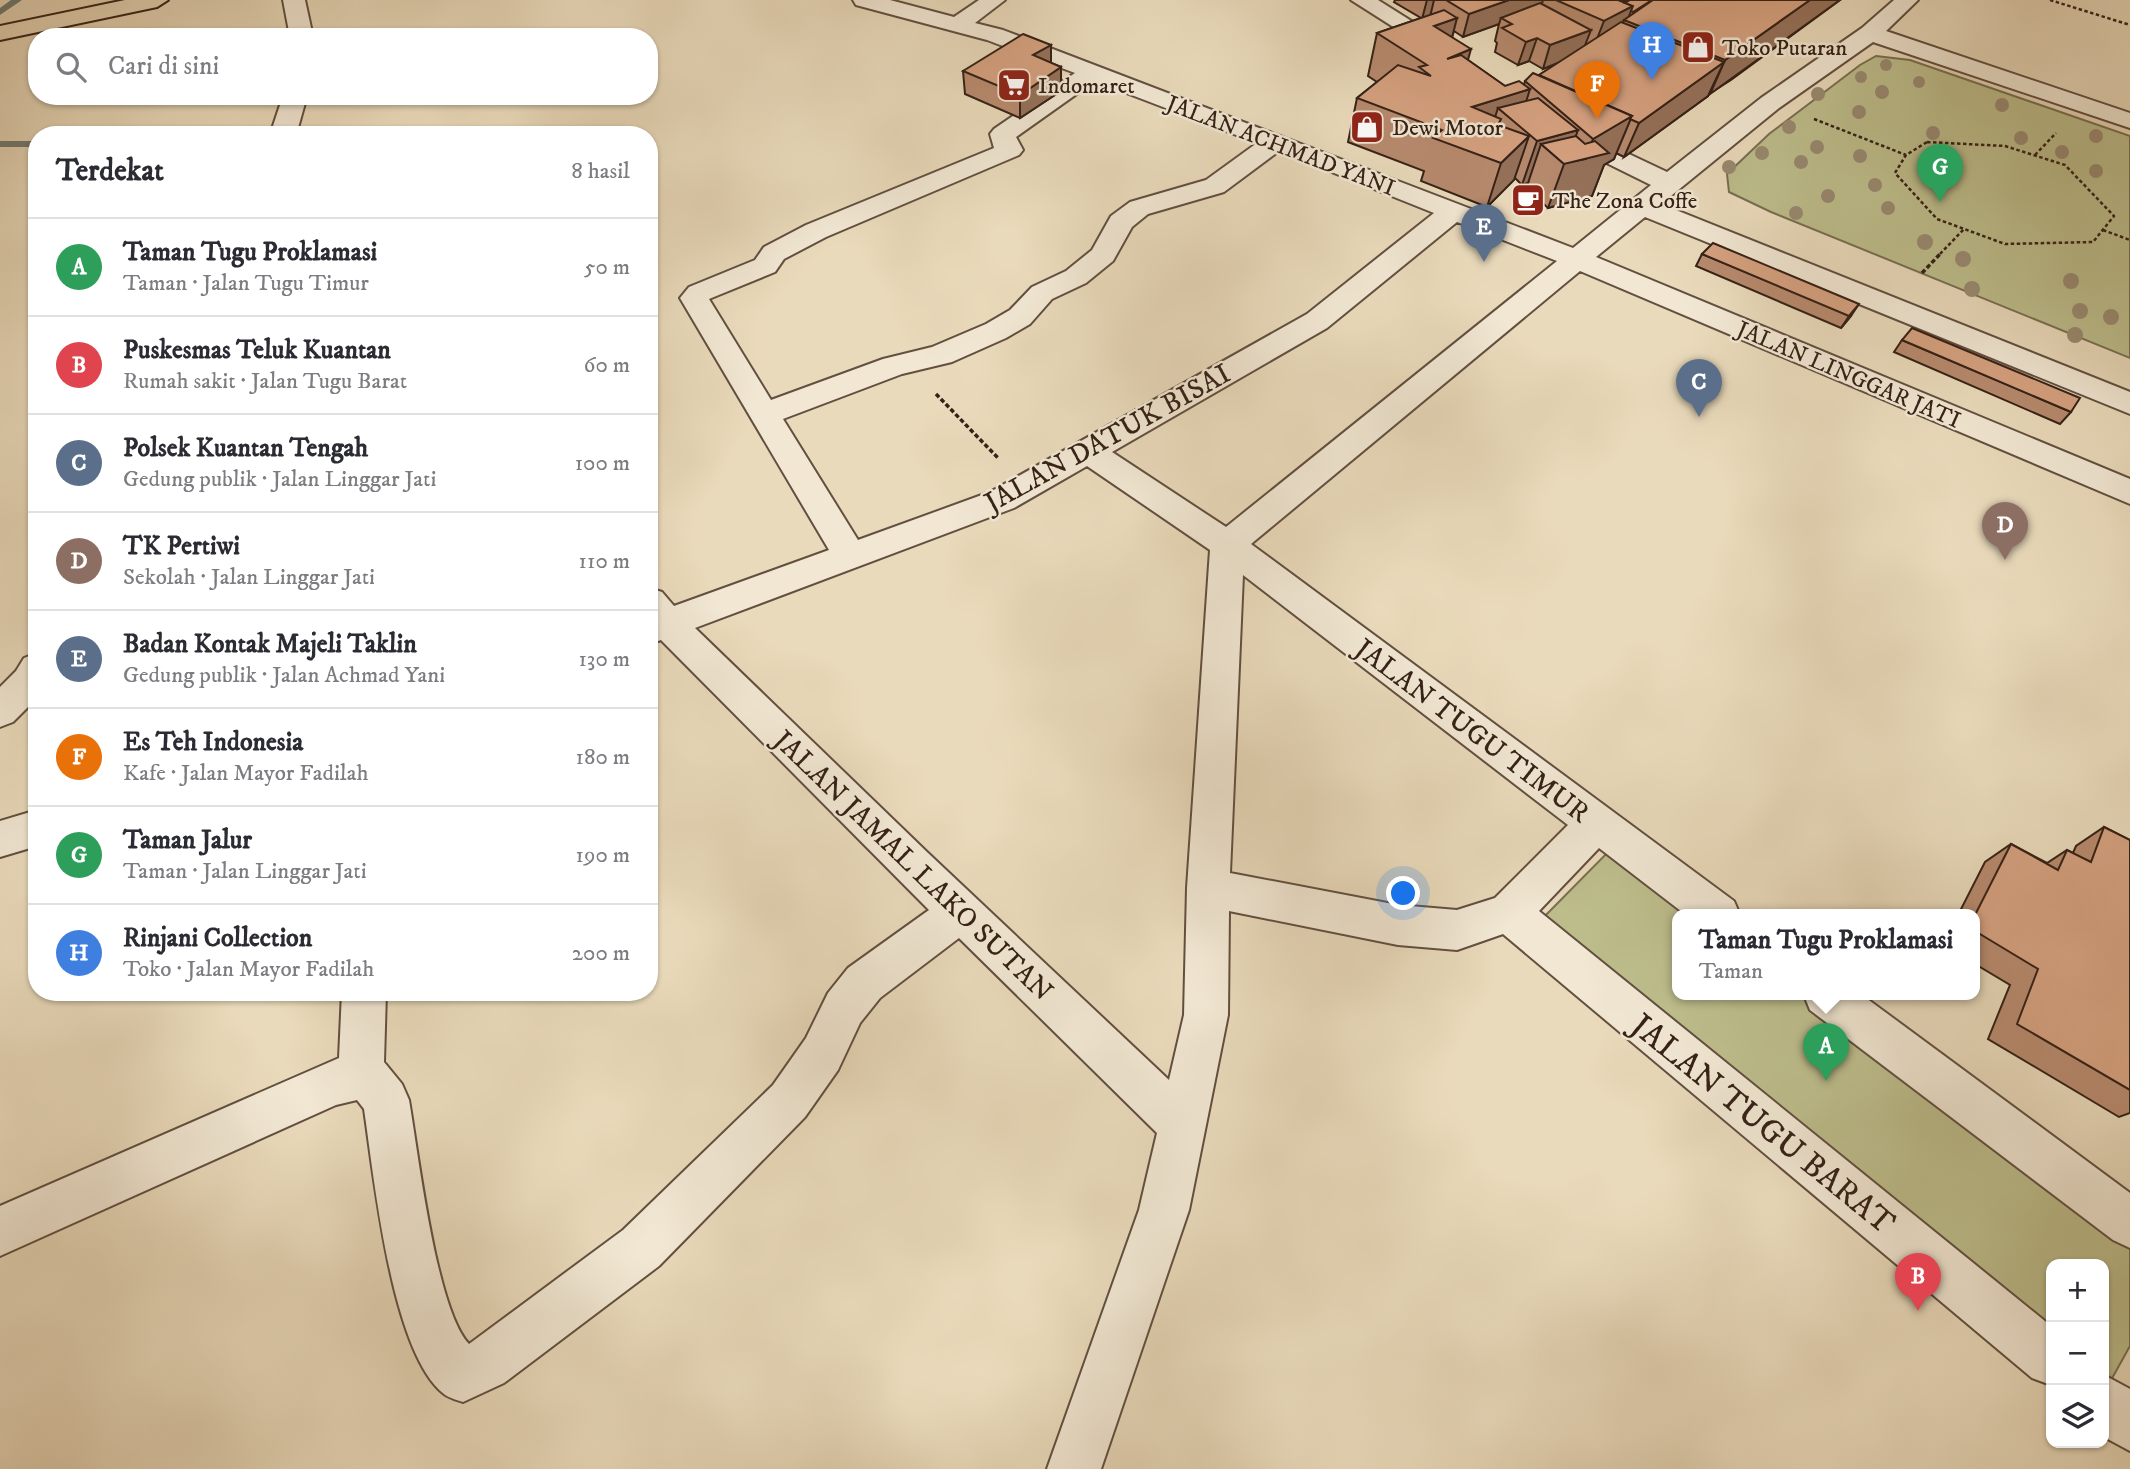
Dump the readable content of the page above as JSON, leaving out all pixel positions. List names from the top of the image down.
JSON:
{
  "streets": {
    "street": [
      "JALAN ACHMAD YANI",
      "JALAN LINGGAR JATI",
      "JALAN DATUK BISAI",
      "JALAN TUGU TIMUR",
      "JALAN JAMAL LAKO SUTAN",
      "JALAN TUGU BARAT"
    ]
  },
  "crossings": [
    ["JALAN ACHMAD YANI", "JALAN LINGGAR JATI"],
    ["JALAN ACHMAD YANI", "JALAN DATUK BISAI"],
    ["JALAN DATUK BISAI", "JALAN TUGU TIMUR"]
  ],
  "places": {
    "shop": ["Toko Putaran", "Dewi Motor"],
    "supermarket": ["Indomaret"],
    "cafe": ["The Zona Coffe"]
  },
  "page": {
    "pins": [
      "H",
      "F",
      "G",
      "E",
      "C",
      "D",
      "A",
      "B"
    ],
    "search": "Cari di sini",
    "heading": ["Terdekat", "8 hasil"],
    "list": [
      {
        "mark": "A",
        "name": "Taman Tugu Proklamasi",
        "note": "Taman · Jalan Tugu Timur",
        "value": "50 m"
      },
      {
        "mark": "B",
        "name": "Puskesmas Teluk Kuantan",
        "note": "Rumah sakit · Jalan Tugu Barat",
        "value": "60 m"
      },
      {
        "mark": "C",
        "name": "Polsek Kuantan Tengah",
        "note": "Gedung publik · Jalan Linggar Jati",
        "value": "100 m"
      },
      {
        "mark": "D",
        "name": "TK Pertiwi",
        "note": "Sekolah · Jalan Linggar Jati",
        "value": "110 m"
      },
      {
        "mark": "E",
        "name": "Badan Kontak Majeli Taklin",
        "note": "Gedung publik · Jalan Achmad Yani",
        "value": "130 m"
      },
      {
        "mark": "F",
        "name": "Es Teh Indonesia",
        "note": "Kafe · Jalan Mayor Fadilah",
        "value": "180 m"
      },
      {
        "mark": "G",
        "name": "Taman Jalur",
        "note": "Taman · Jalan Linggar Jati",
        "value": "190 m"
      },
      {
        "mark": "H",
        "name": "Rinjani Collection",
        "note": "Toko · Jalan Mayor Fadilah",
        "value": "200 m"
      }
    ],
    "popup": ["Taman Tugu Proklamasi", "Taman"],
    "map_buttons": ["+", "−"]
  }
}
